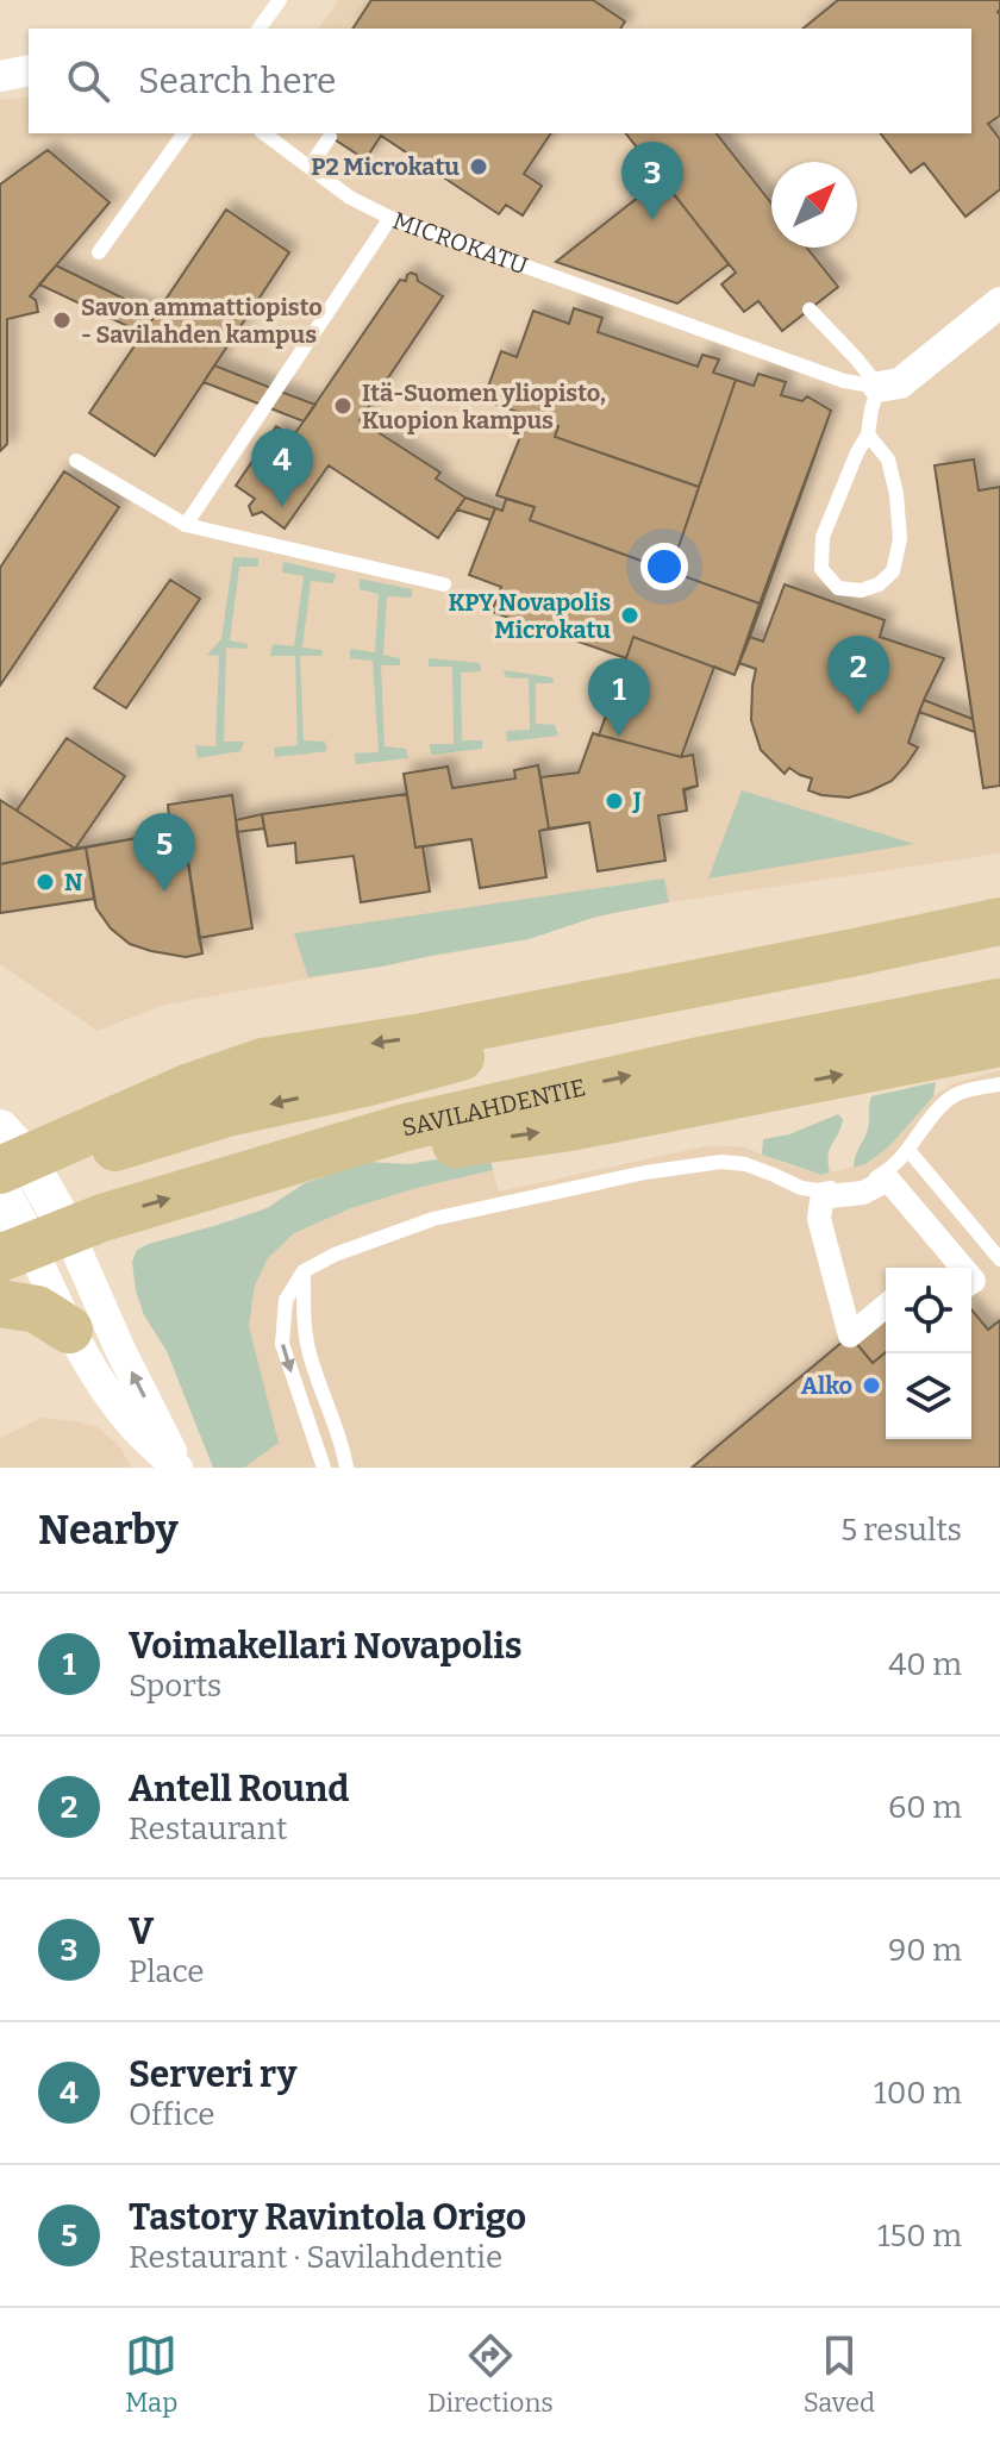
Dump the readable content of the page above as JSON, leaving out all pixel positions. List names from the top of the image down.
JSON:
{
  "streets": {
    "main road": ["SAVILAHDENTIE"],
    "lane": ["MICROKATU"]
  },
  "places": [
    "P2 Microkatu",
    "Savon ammattiopisto - Savilahden kampus",
    "Itä-Suomen yliopisto, Kuopion kampus",
    "KPY Novapolis Microkatu",
    "J",
    "N",
    "Alko"
  ],
  "north": "top right",
  "page": {
    "search": "Search here",
    "pins": [
      "3",
      "4",
      "2",
      "1",
      "5"
    ],
    "heading": ["Nearby", "5 results"],
    "list": [
      {
        "mark": "1",
        "name": "Voimakellari Novapolis",
        "note": "Sports",
        "value": "40 m"
      },
      {
        "mark": "2",
        "name": "Antell Round",
        "note": "Restaurant",
        "value": "60 m"
      },
      {
        "mark": "3",
        "name": "V",
        "note": "Place",
        "value": "90 m"
      },
      {
        "mark": "4",
        "name": "Serveri ry",
        "note": "Office",
        "value": "100 m"
      },
      {
        "mark": "5",
        "name": "Tastory Ravintola Origo",
        "note": "Restaurant · Savilahdentie",
        "value": "150 m"
      }
    ],
    "nav": ["Map", "Directions", "Saved"]
  }
}
